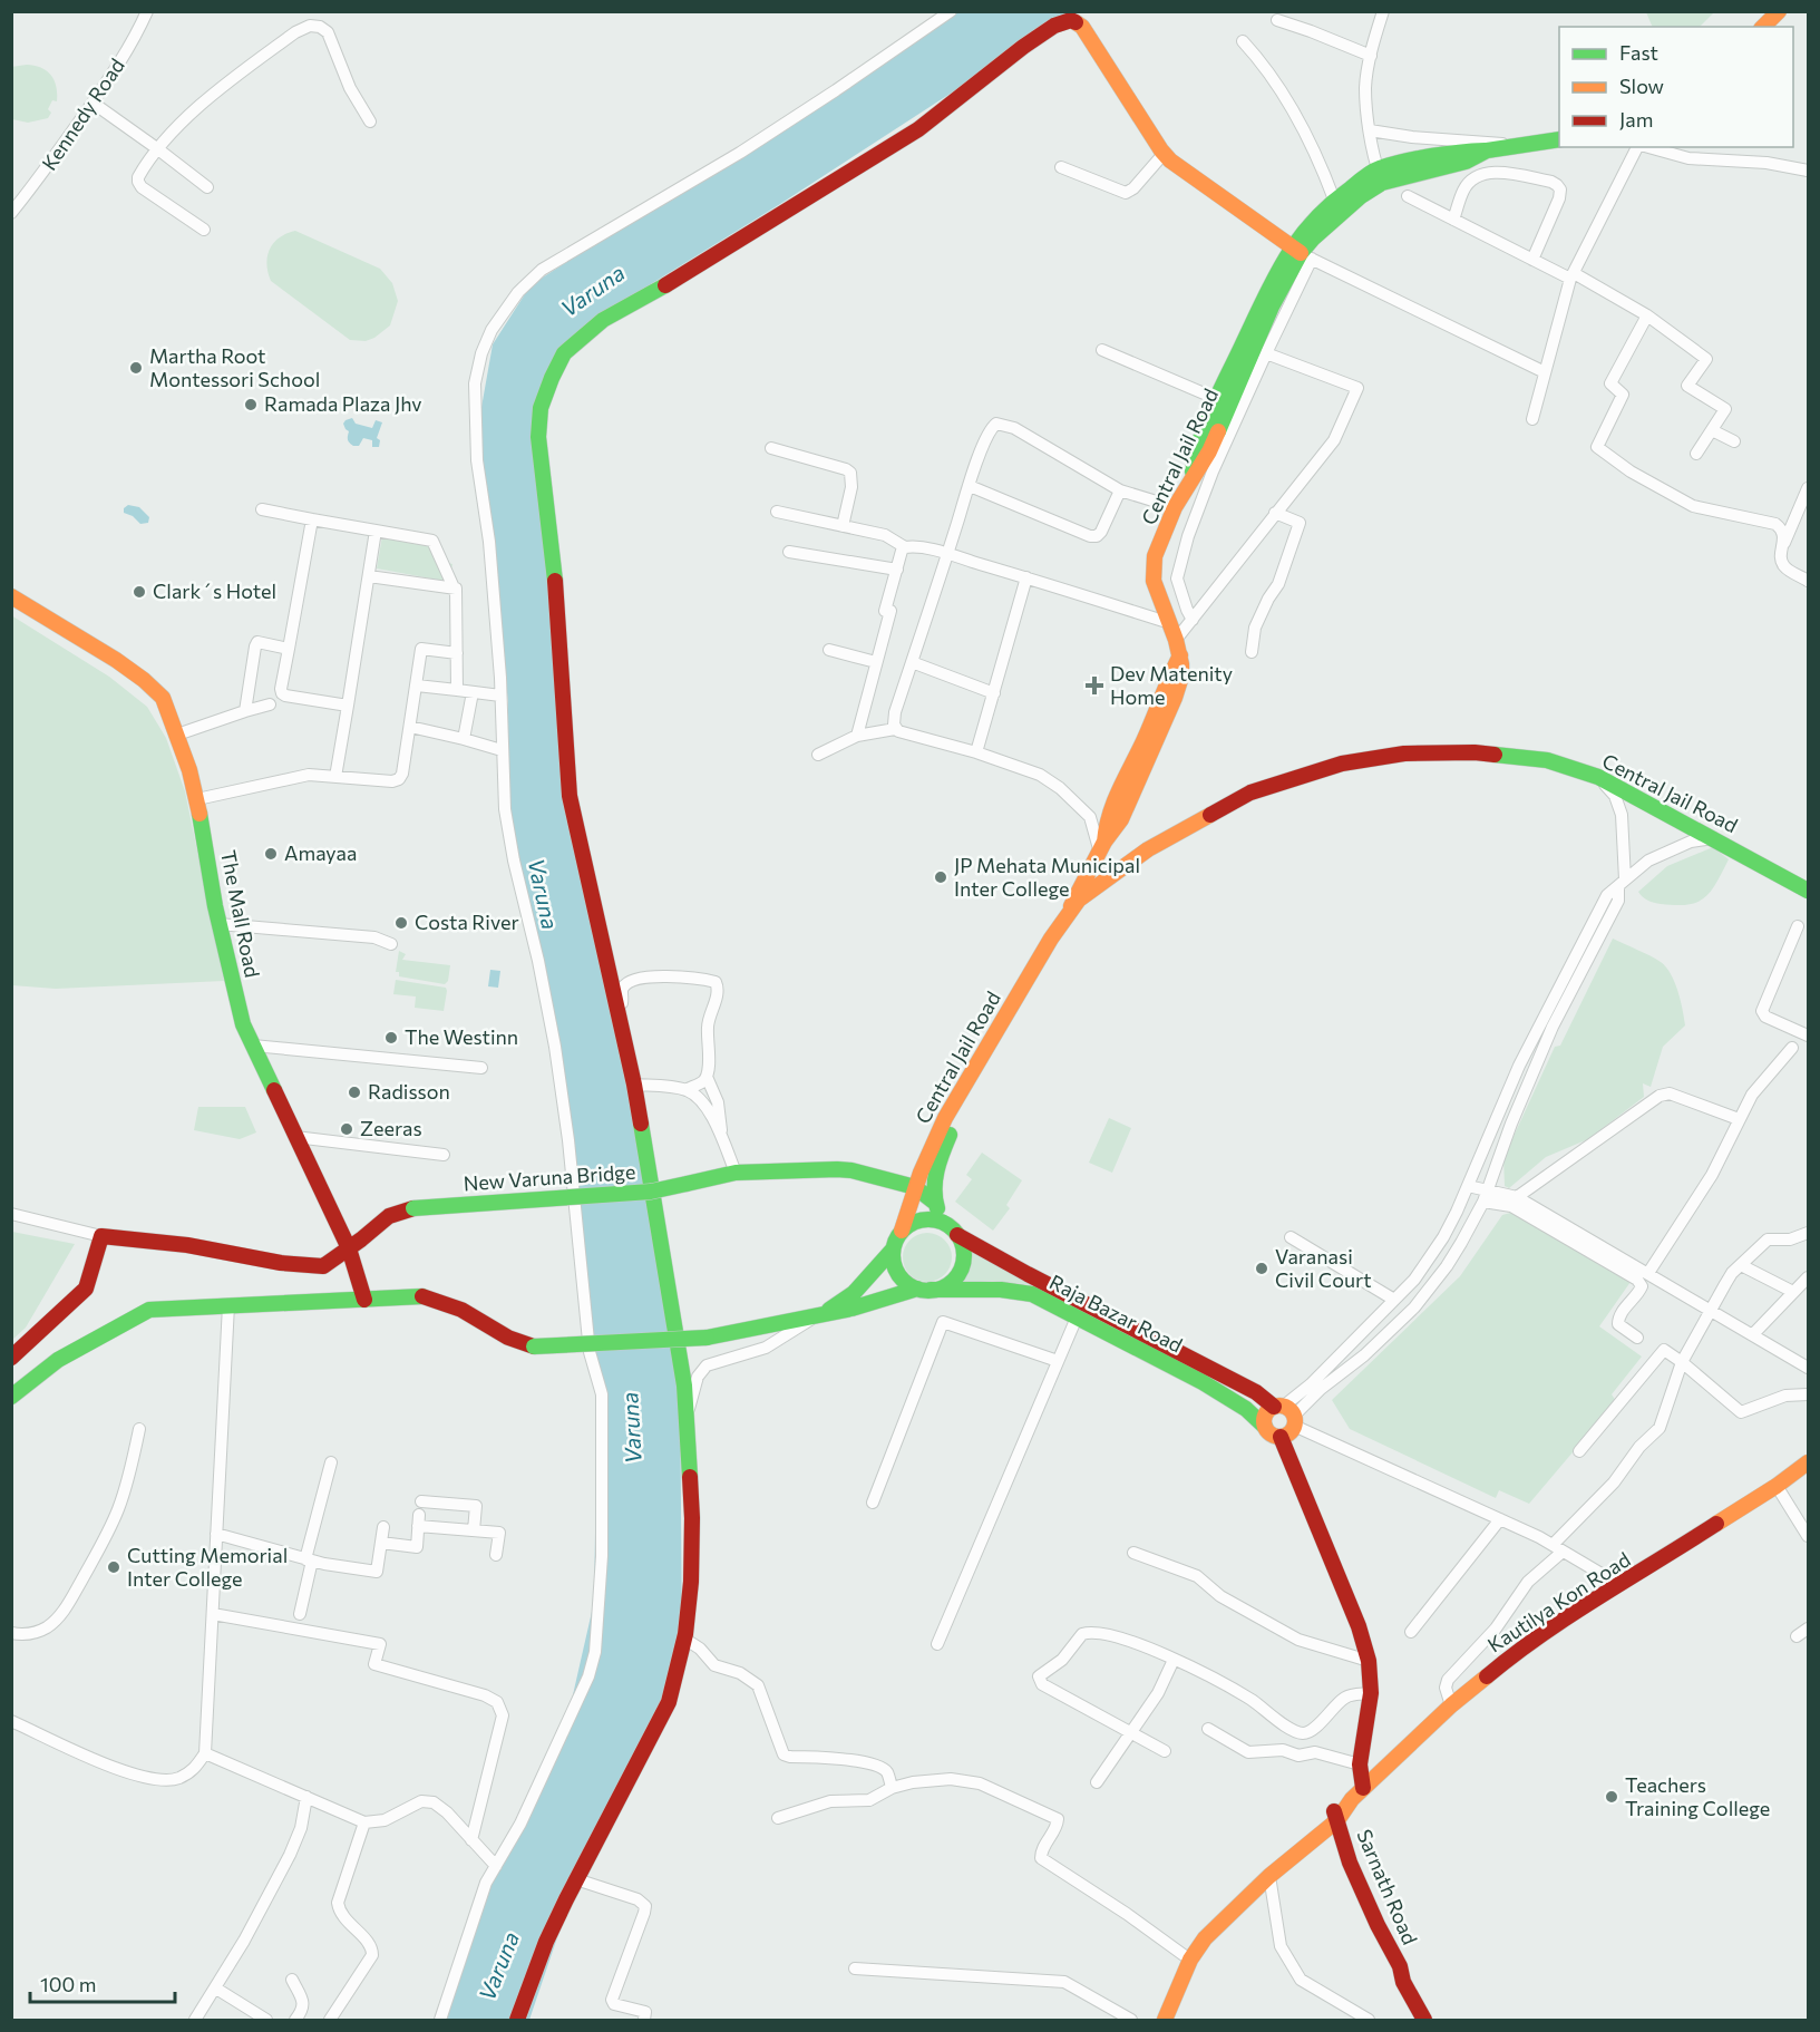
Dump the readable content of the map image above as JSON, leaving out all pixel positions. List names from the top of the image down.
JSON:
{
  "streets": {
    "main road": [
      "Central Jail Road",
      "The Mall Road",
      "New Varuna Bridge",
      "Raja Bazar Road",
      "Kautilya Kon Road",
      "Sarnath Road"
    ],
    "street": ["Kennedy Road"]
  },
  "crossings": [
    ["Central Jail Road", "New Varuna Bridge"],
    ["Central Jail Road", "Raja Bazar Road"],
    ["The Mall Road", "New Varuna Bridge"],
    ["Kautilya Kon Road", "Sarnath Road"]
  ],
  "water": ["Varuna"],
  "places": {
    "other": [
      "Martha Root Montessori School",
      "Ramada Plaza Jhv",
      "Clark´s Hotel",
      "Amayaa",
      "JP Mehata Municipal Inter College",
      "Costa River",
      "The Westinn",
      "Radisson",
      "Zeeras",
      "Varanasi Civil Court",
      "Cutting Memorial Inter College",
      "Teachers Training College"
    ],
    "health": ["Dev Matenity Home"]
  },
  "legend": ["Fast", "Slow", "Jam"],
  "scale_bar": "100 m"
}
